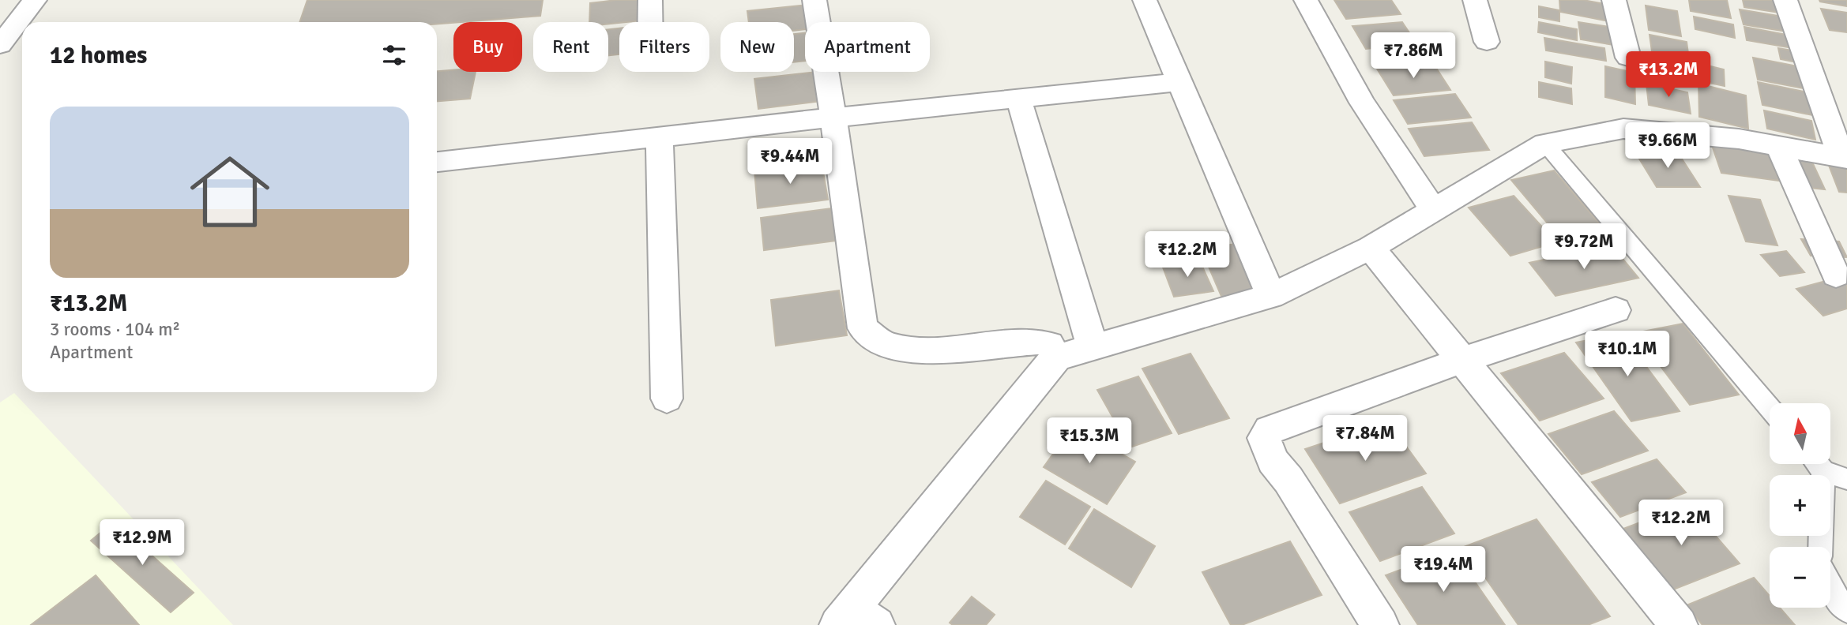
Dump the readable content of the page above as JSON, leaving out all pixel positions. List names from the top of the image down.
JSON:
{
  "north": "top",
  "page": {
    "chip": [
      "Buy",
      "Rent",
      "Filters",
      "New",
      "Apartment"
    ],
    "heading": "12 homes",
    "price": [
      "₹7.86M",
      "₹13.2M",
      "₹9.66M",
      "₹9.44M",
      "₹9.72M",
      "₹12.2M",
      "₹10.1M",
      "₹7.84M",
      "₹15.3M",
      "₹12.2M",
      "₹12.9M",
      "₹19.4M"
    ],
    "list": [
      {
        "name": "₹13.2M",
        "note": "3 rooms · 104 m² · Apartment"
      }
    ],
    "map_buttons": ["+", "−"]
  }
}
